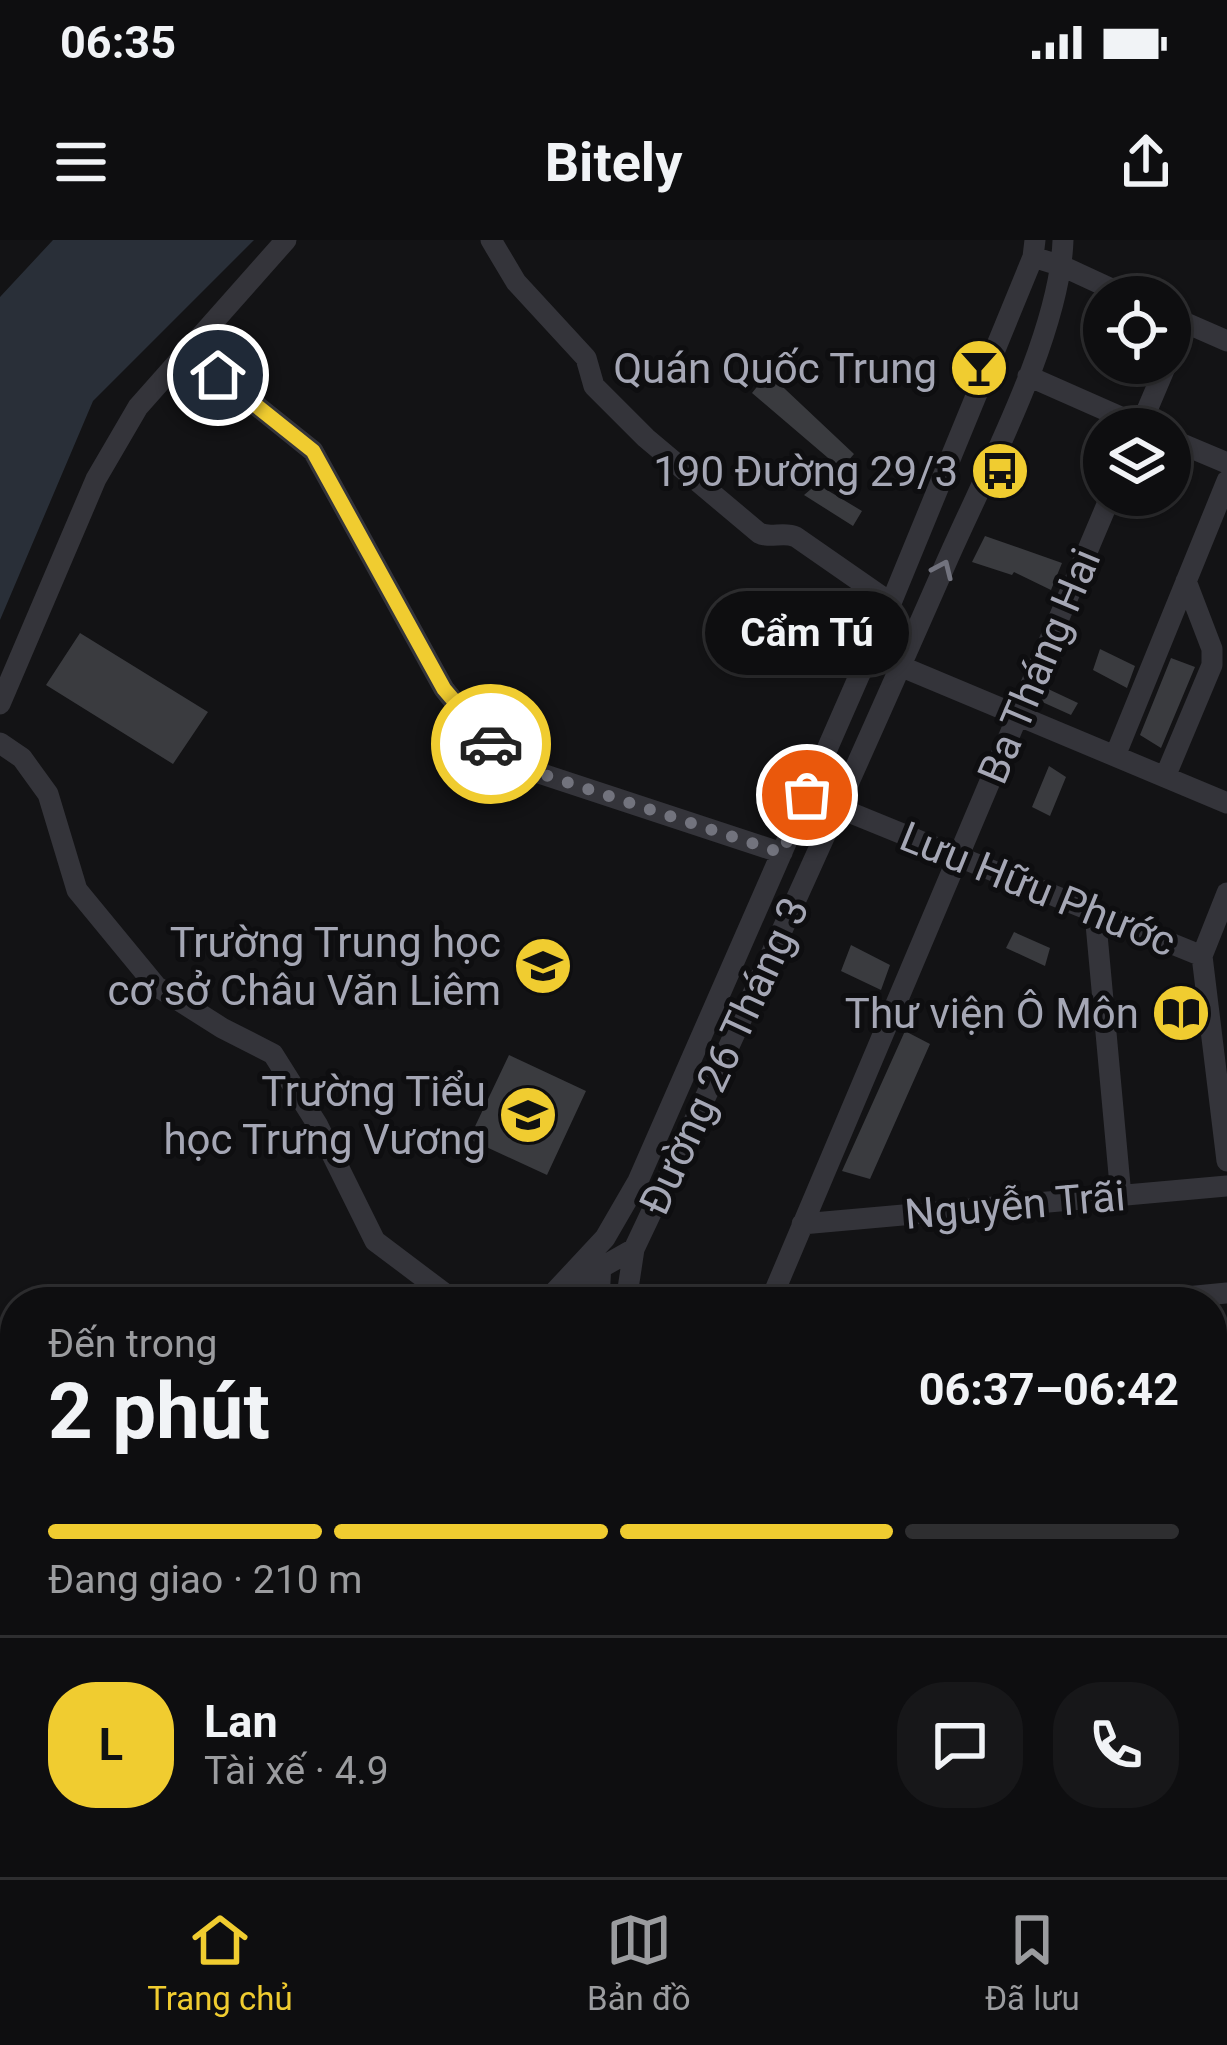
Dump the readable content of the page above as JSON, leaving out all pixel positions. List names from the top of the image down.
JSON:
{
  "streets": {
    "street": [
      "Ba Tháng Hai",
      "Lưu Hữu Phước",
      "Đường 26 Tháng 3",
      "Nguyễn Trãi"
    ]
  },
  "crossings": [
    ["Ba Tháng Hai", "Lưu Hữu Phước"],
    ["Ba Tháng Hai", "Nguyễn Trãi"],
    ["Lưu Hữu Phước", "Đường 26 Tháng 3"]
  ],
  "places": {
    "bar": ["Quán Quốc Trung"],
    "bus stop": ["190 Đường 29/3"],
    "other": ["Cẩm Tú"],
    "school or university": ["Trường Trung học cơ sở Châu Văn Liêm", "Trường Tiểu học Trưng Vương"],
    "library": ["Thư viện Ô Môn"]
  },
  "page": {
    "status": "06:35",
    "header": "Bitely",
    "bubble": "Cẩm Tú",
    "heading": ["2 phút", "Đến trong", "06:37–06:42"],
    "panel": ["Lan", "Tài xế · 4.9"],
    "bar": "Đang giao · 210 m",
    "round": "L",
    "tabs": ["Trang chủ", "Bản đồ", "Đã lưu"]
  }
}
